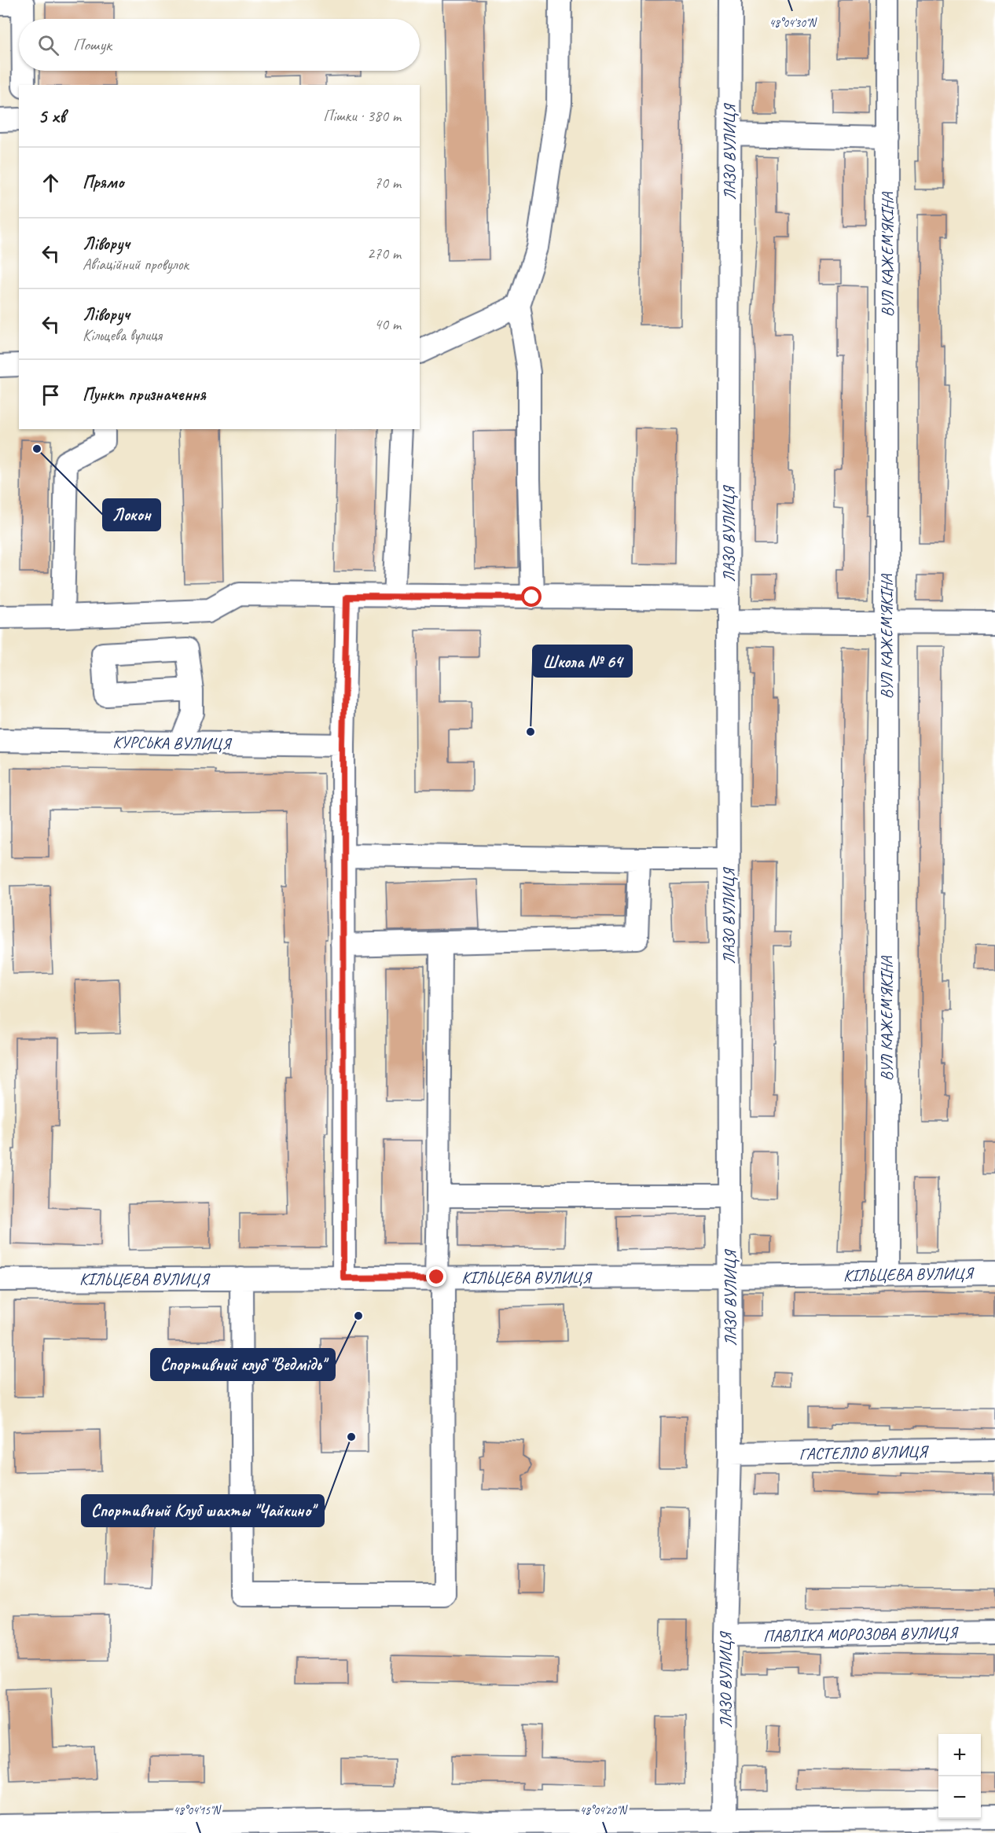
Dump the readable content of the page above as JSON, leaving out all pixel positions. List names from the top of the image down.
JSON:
{
  "streets": {
    "street": [
      "ЛАЗО ВУЛИЦЯ",
      "ВУЛ КАЖЕМ'ЯКІНА",
      "КУРСЬКА ВУЛИЦЯ",
      "КІЛЬЦЕВА ВУЛИЦЯ",
      "ГАСТЕЛЛО ВУЛИЦЯ",
      "ПАВЛІКА МОРОЗОВА ВУЛИЦЯ"
    ]
  },
  "crossings": [
    ["ЛАЗО ВУЛИЦЯ", "КІЛЬЦЕВА ВУЛИЦЯ"],
    ["ЛАЗО ВУЛИЦЯ", "ГАСТЕЛЛО ВУЛИЦЯ"],
    ["ЛАЗО ВУЛИЦЯ", "ПАВЛІКА МОРОЗОВА ВУЛИЦЯ"],
    ["ВУЛ КАЖЕМ'ЯКІНА", "КІЛЬЦЕВА ВУЛИЦЯ"]
  ],
  "places": [
    "Локон",
    "Школа № 64",
    "Спортивний клуб \"Ведмідь\"",
    "Спортивный Клуб шахты \"Чайкино\""
  ],
  "page": {
    "search": "Пошук",
    "heading": ["5 хв", "Пішки · 380 m"],
    "list": [
      ["Прямо", "70 m"],
      ["Ліворуч", "Авіаційний провулок", "270 m"],
      ["Ліворуч", "Кільцева вулиця", "40 m"],
      "Пункт призначення"
    ],
    "map_buttons": ["+", "−"]
  },
  "coordinates": ["48°04'30\"N", "48°04'15\"N", "48°04'20\"N"]
}
